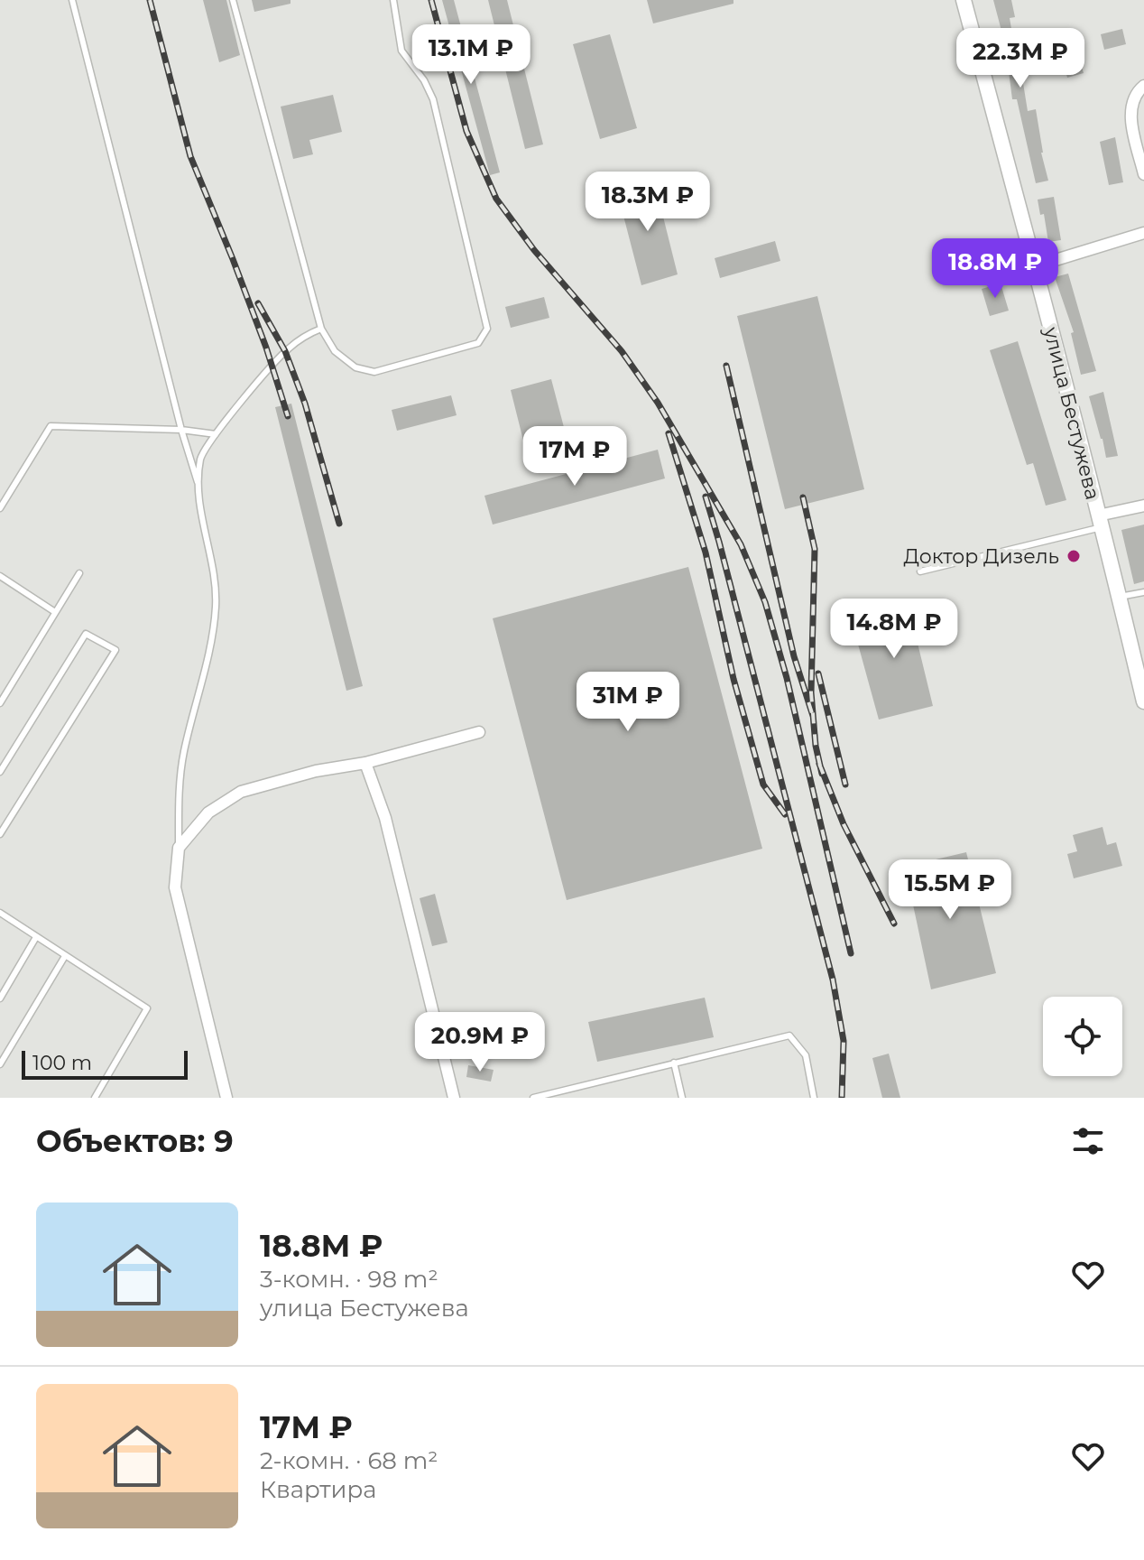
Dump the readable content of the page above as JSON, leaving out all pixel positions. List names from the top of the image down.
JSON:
{
  "streets": {
    "street": ["улица Бестужева"]
  },
  "places": ["Доктор Дизель"],
  "scale_bar": "100 m",
  "page": {
    "price": [
      "13.1M ₽",
      "22.3M ₽",
      "18.3M ₽",
      "18.8M ₽",
      "17M ₽",
      "14.8M ₽",
      "31M ₽",
      "15.5M ₽",
      "20.9M ₽"
    ],
    "scale": "100 m",
    "heading": "Объектов: 9",
    "list": [
      {
        "name": "18.8M ₽",
        "note": "3-комн. · 98 m² · улица Бестужева"
      },
      {
        "name": "17M ₽",
        "note": "2-комн. · 68 m² · Квартира"
      }
    ]
  }
}
